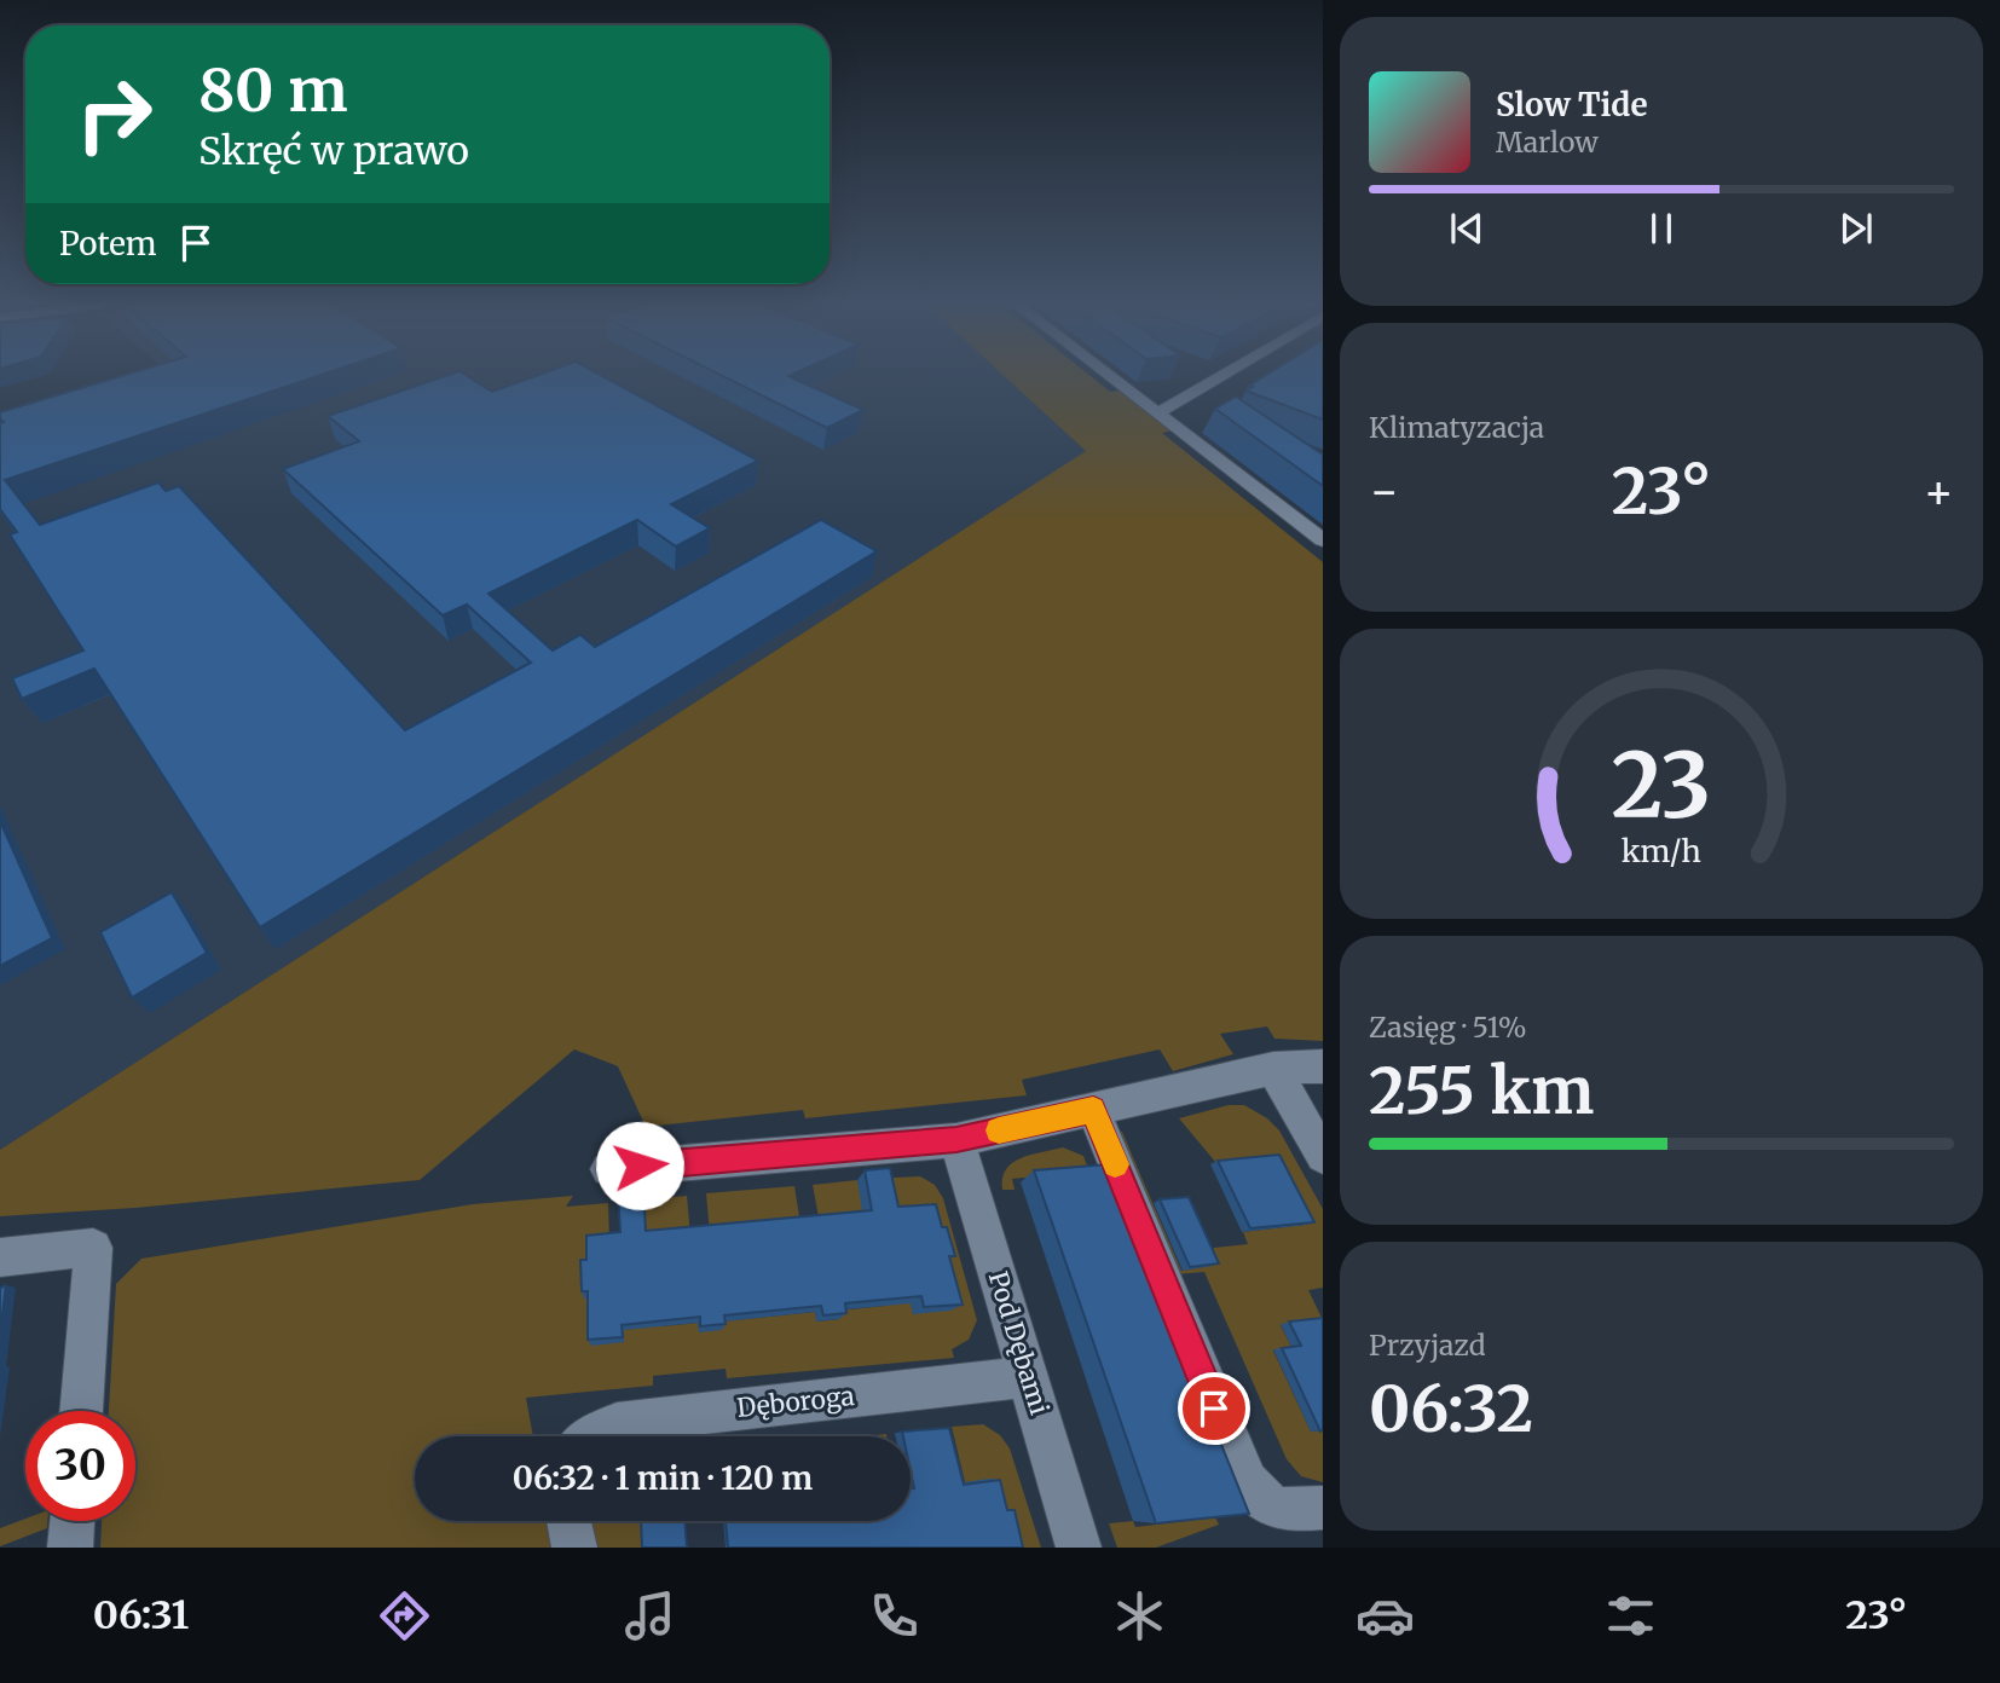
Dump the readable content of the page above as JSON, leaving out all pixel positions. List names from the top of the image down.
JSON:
{
  "streets": {
    "street": ["Pod Dębami", "Dęboroga"]
  },
  "crossings": [
    ["Pod Dębami", "Dęboroga"]
  ],
  "page": {
    "turn": ["80 m", "Skręć w prawo"],
    "song": ["Slow Tide", "Marlow"],
    "then": "Potem",
    "tile": [
      "Klimatyzacja",
      ["Zasięg · 51%", "255 km"],
      ["Przyjazd", "06:32"]
    ],
    "heat": ["−", "23°", "+"],
    "limit": "30",
    "trip": "06:32 · 1 min · 120 m",
    "tabs": ["06:31", "23°"],
    "gauge": ["23", "km/h"]
  }
}
